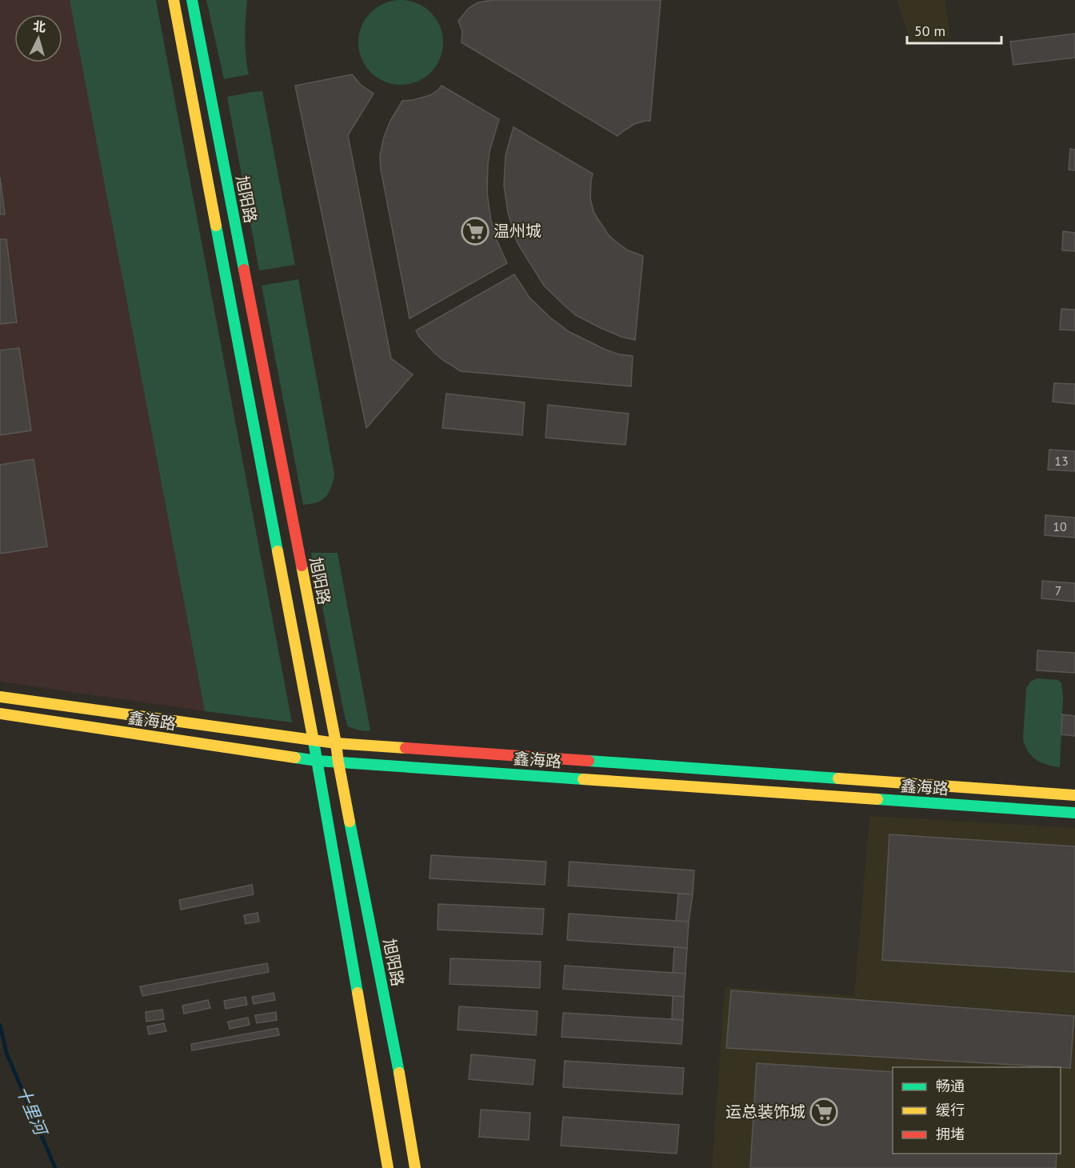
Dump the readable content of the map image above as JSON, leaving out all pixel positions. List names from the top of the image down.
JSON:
{
  "streets": {
    "main road": ["旭阳路", "鑫海路"]
  },
  "crossings": [
    ["旭阳路", "鑫海路"]
  ],
  "water": ["十里河"],
  "places": {
    "supermarket": ["温州城", "运总装饰城"]
  },
  "house_numbers": ["13", "10", "7"],
  "legend": ["畅通", "缓行", "拥堵"],
  "scale_bar": "50 m",
  "north": "top"
}
